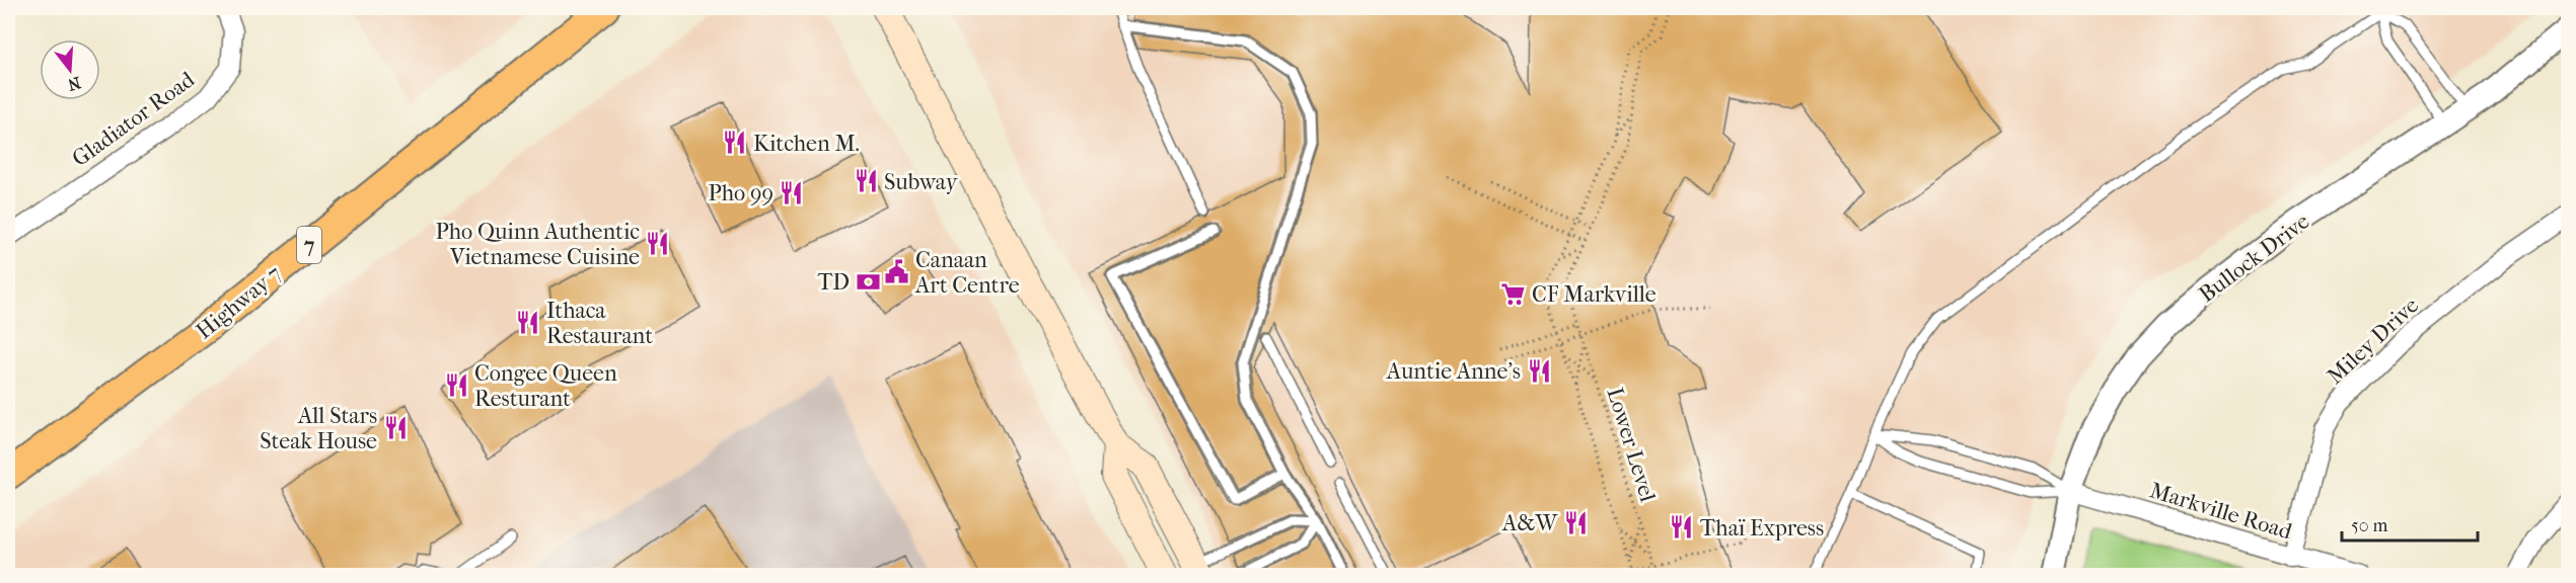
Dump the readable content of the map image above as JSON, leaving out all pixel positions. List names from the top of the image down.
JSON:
{
  "streets": {
    "main road": ["7", "Highway 7"],
    "street": [
      "Gladiator Road",
      "Bullock Drive",
      "Miley Drive",
      "Markville Road"
    ],
    "path": ["Lower Level"]
  },
  "crossings": [
    ["Bullock Drive", "Markville Road"],
    ["Miley Drive", "Markville Road"]
  ],
  "places": {
    "restaurant": [
      "Kitchen M.",
      "Subway",
      "Pho 99",
      "Pho Quinn Authentic Vietnamese Cuisine",
      "Ithaca Restaurant",
      "Auntie Anne's",
      "Congee Queen Resturant",
      "All Stars Steak House",
      "A&W",
      "Thaï Express"
    ],
    "public building": ["Canaan Art Centre"],
    "bank": ["TD"],
    "supermarket": ["CF Markville"]
  },
  "scale_bar": "50 m",
  "north": "bottom"
}
